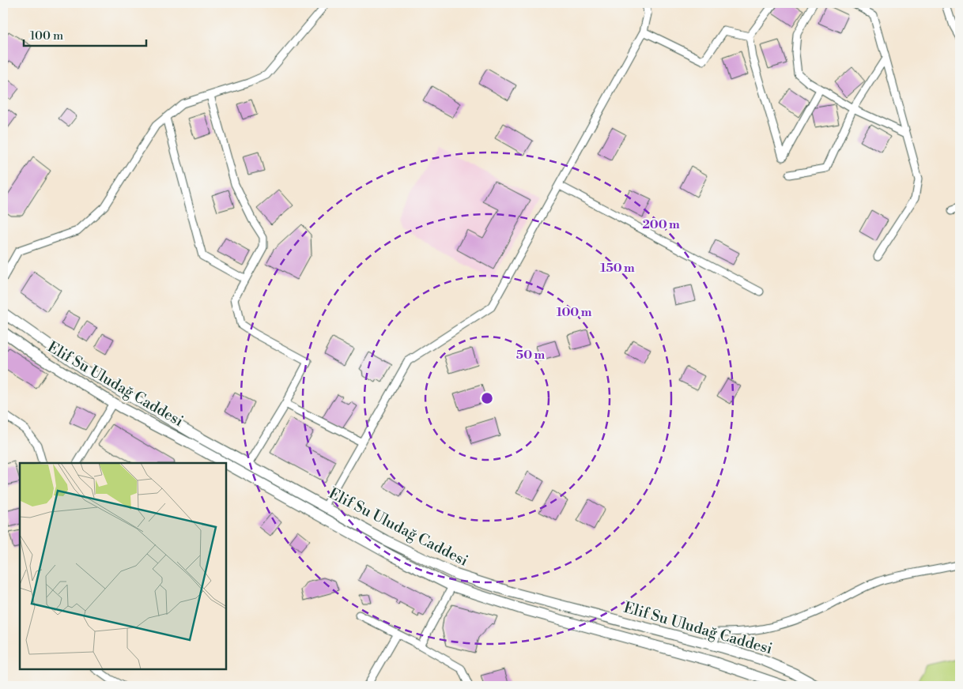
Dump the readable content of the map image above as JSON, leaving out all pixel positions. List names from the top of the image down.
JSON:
{
  "streets": {
    "main road": ["Elif Su Uludağ Caddesi"]
  },
  "scale_bar": "100 m",
  "rings": [
    "200 m",
    "150 m",
    "100 m",
    "50 m"
  ]
}
